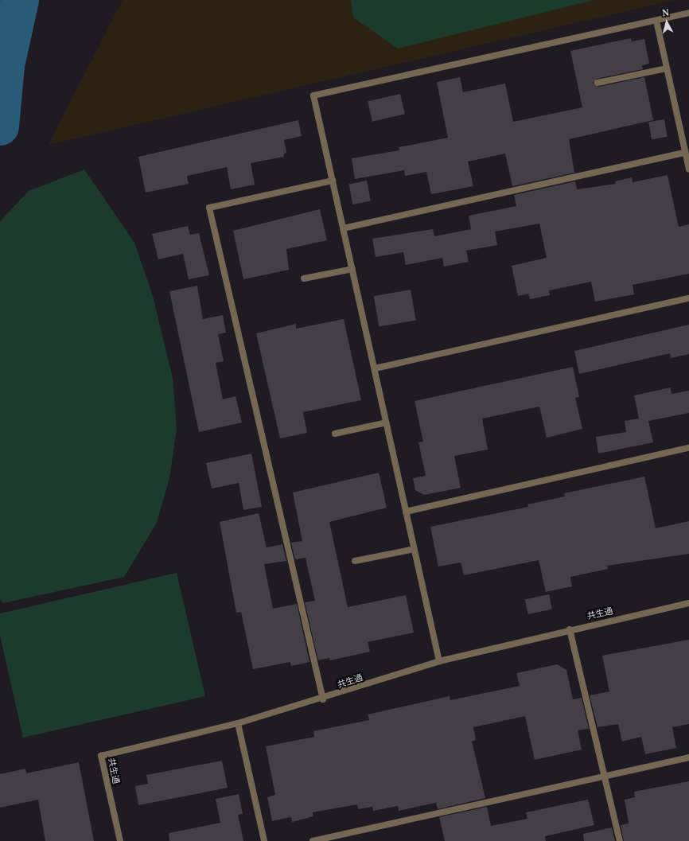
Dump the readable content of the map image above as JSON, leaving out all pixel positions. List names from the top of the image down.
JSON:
{
  "streets": {
    "street": ["共生通"]
  },
  "north": "top"
}
